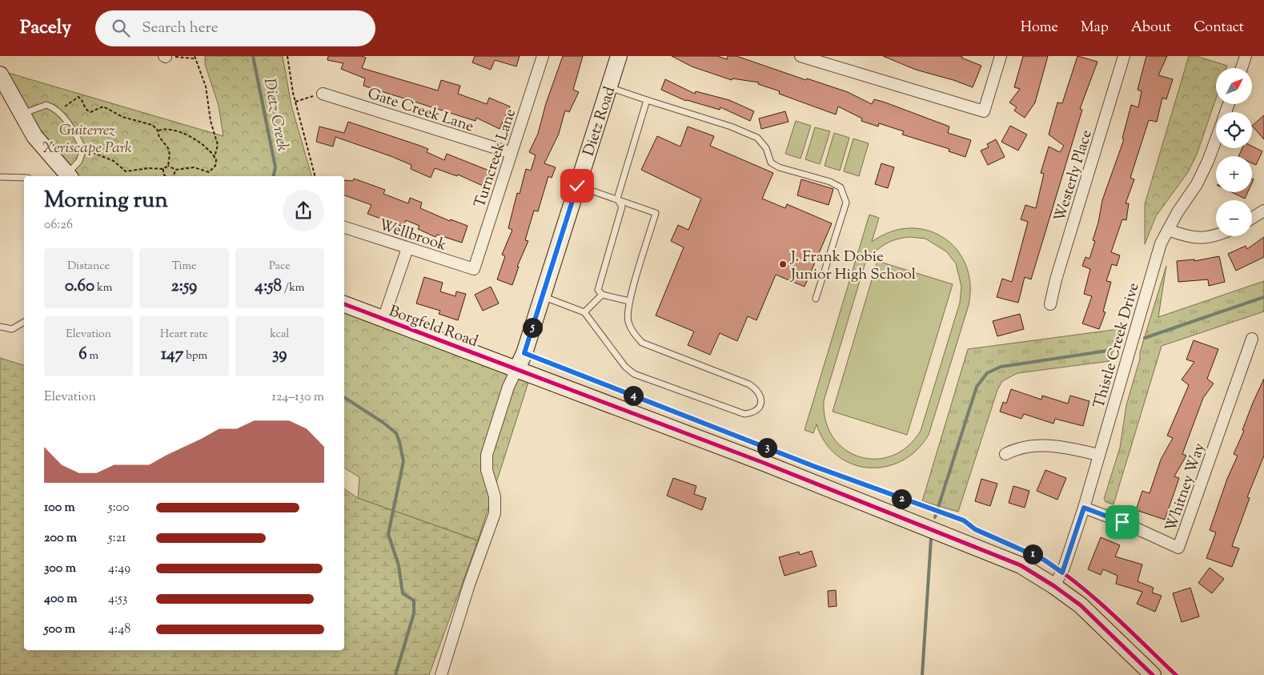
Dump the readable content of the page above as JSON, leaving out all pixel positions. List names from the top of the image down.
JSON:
{
  "streets": {
    "street": [
      "Gate Creek Lane",
      "Dietz Road",
      "Turncreek Lane",
      "Westerly Place",
      "Wellbrook",
      "Borgfeld Road",
      "Thistle Creek Drive",
      "Whitney Way"
    ]
  },
  "crossings": [
    ["Gate Creek Lane", "Turncreek Lane"],
    ["Dietz Road", "Borgfeld Road"],
    ["Turncreek Lane", "Wellbrook"],
    ["Borgfeld Road", "Thistle Creek Drive"],
    ["Thistle Creek Drive", "Whitney Way"]
  ],
  "water": ["Dietz Creek"],
  "parks": ["Guiterrez Xeriscape Park"],
  "places": ["J. Frank Dobie Junior High School"],
  "north": "top right",
  "page": {
    "header": "Pacely",
    "search": "Search here",
    "nav": [
      "Home",
      "Map",
      "About",
      "Contact"
    ],
    "map_buttons": ["+", "−"],
    "heading": ["Morning run", "06:26"],
    "stats": [
      ["Distance", "0.60 km"],
      ["Time", "2:59"],
      ["Pace", "4:58 /km"],
      ["Elevation", "6 m"],
      ["Heart rate", "147 bpm"],
      ["kcal", "39"]
    ],
    "pins": [
      "5",
      "4",
      "3",
      "2",
      "1"
    ],
    "chart": ["Elevation", "124–130 m"],
    "list": [
      {
        "name": "100 m",
        "note": "5:00"
      },
      {
        "name": "200 m",
        "note": "5:21"
      },
      {
        "name": "300 m",
        "note": "4:49"
      },
      {
        "name": "400 m",
        "note": "4:53"
      },
      {
        "name": "500 m",
        "note": "4:48"
      }
    ]
  }
}
